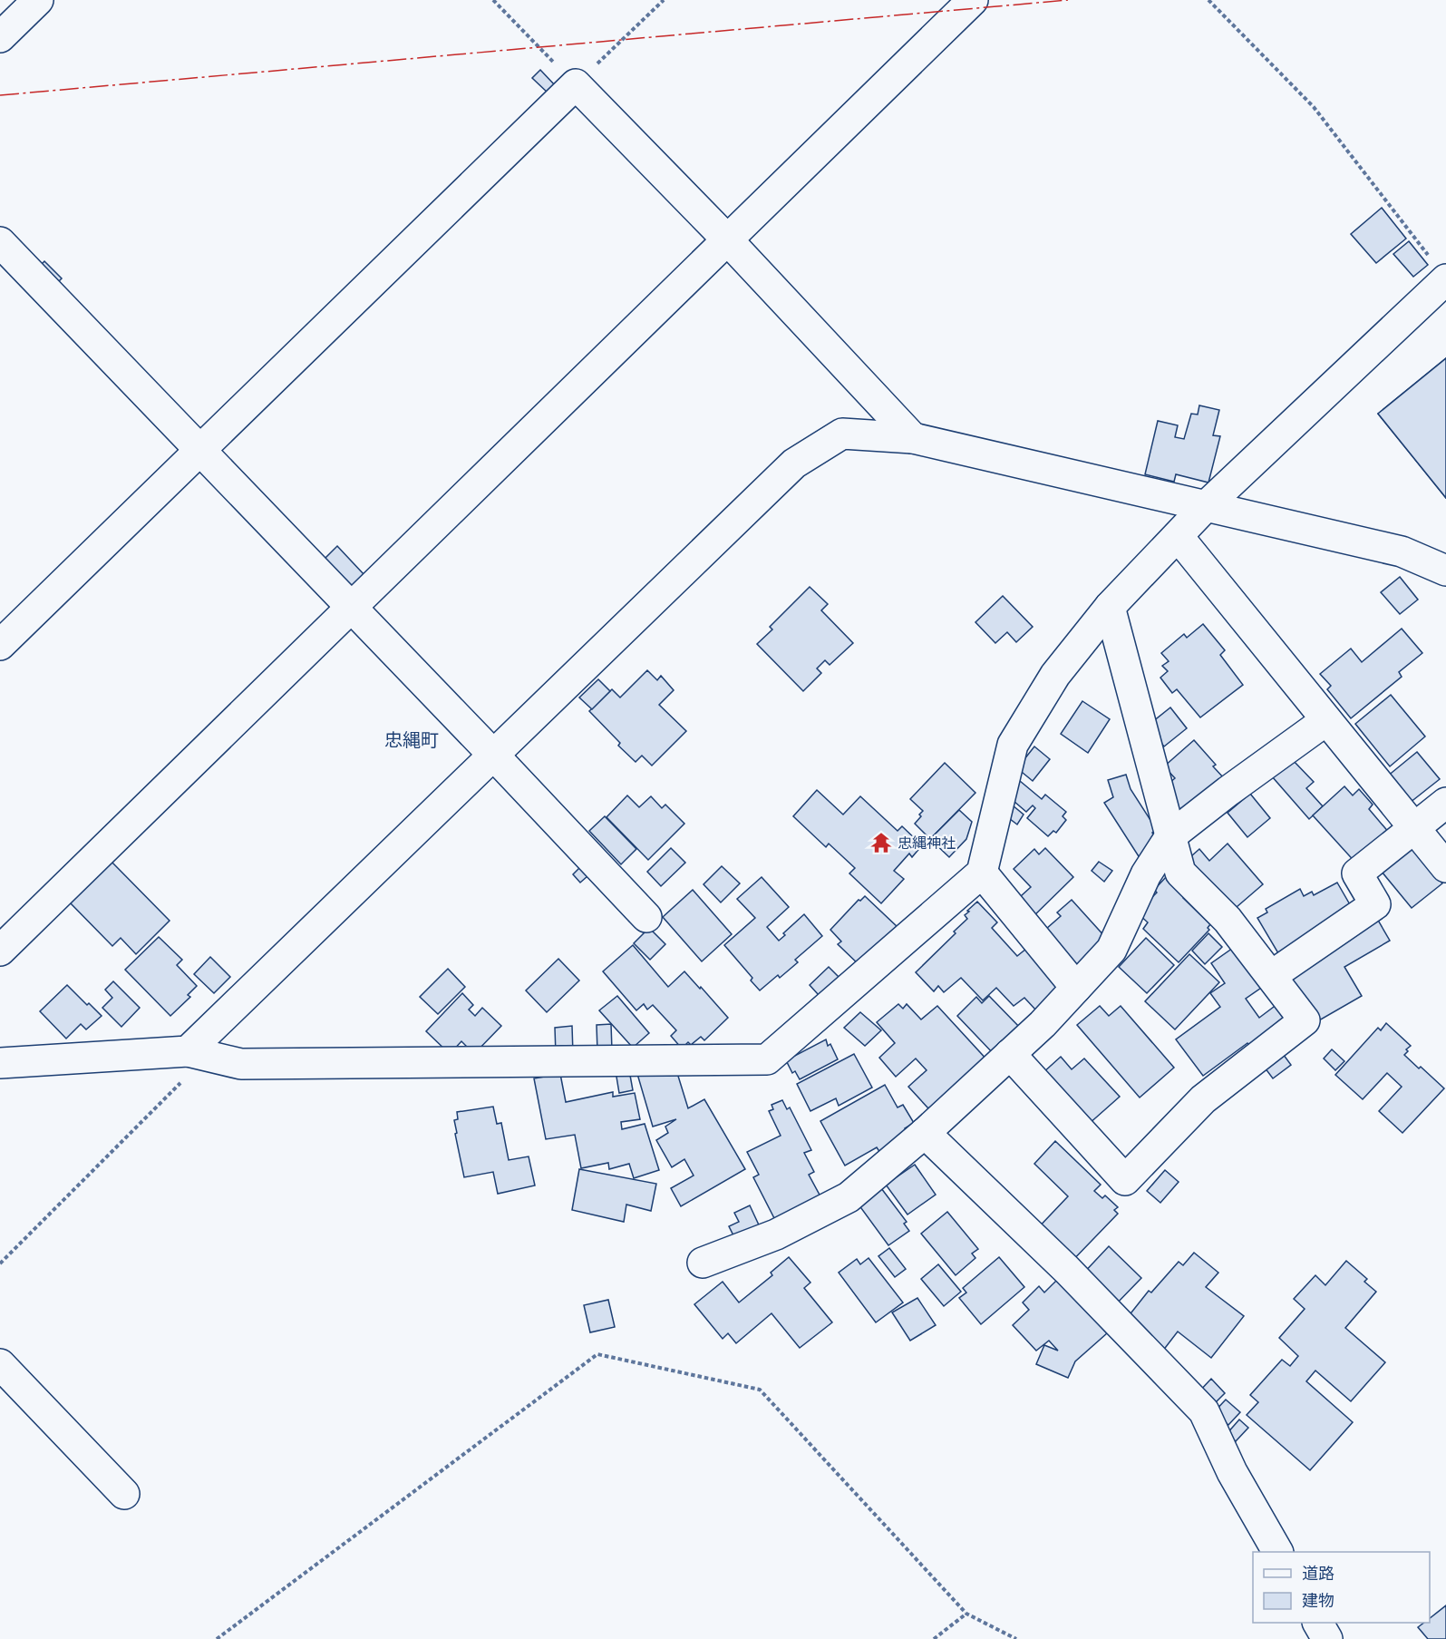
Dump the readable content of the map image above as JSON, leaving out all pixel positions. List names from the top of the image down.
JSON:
{
  "districts": ["忠縄町"],
  "places": {
    "temple": ["忠縄神社"]
  },
  "legend": ["道路", "建物"]
}
